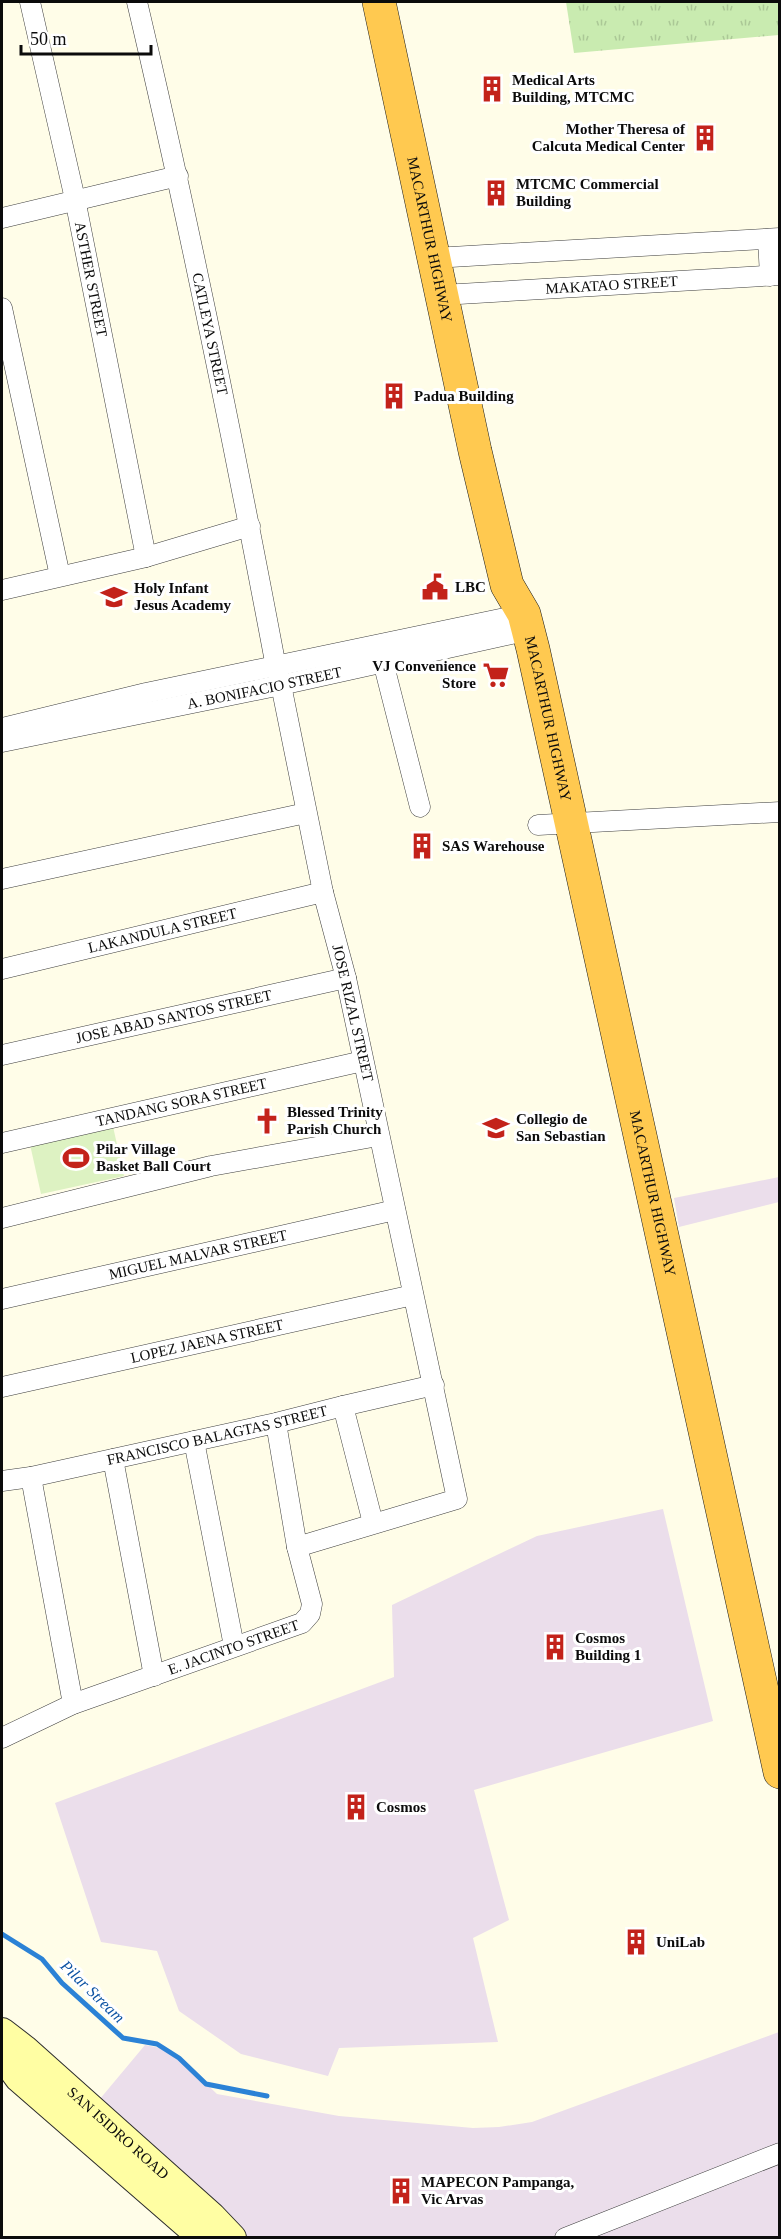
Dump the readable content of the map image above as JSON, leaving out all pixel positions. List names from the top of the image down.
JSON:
{
  "streets": {
    "highway": ["MACARTHUR HIGHWAY"],
    "main road": ["SAN ISIDRO ROAD"],
    "street": [
      "ASTHER STREET",
      "MAKATAO STREET",
      "CATLEYA STREET",
      "A. BONIFACIO STREET",
      "LAKANDULA STREET",
      "JOSE RIZAL STREET",
      "JOSE ABAD SANTOS STREET",
      "TANDANG SORA STREET",
      "MIGUEL MALVAR STREET",
      "LOPEZ JAENA STREET",
      "FRANCISCO BALAGTAS STREET",
      "E. JACINTO STREET"
    ]
  },
  "crossings": [
    ["MACARTHUR HIGHWAY", "MAKATAO STREET"],
    ["MACARTHUR HIGHWAY", "A. BONIFACIO STREET"],
    ["CATLEYA STREET", "A. BONIFACIO STREET"],
    ["CATLEYA STREET", "JOSE RIZAL STREET"],
    ["A. BONIFACIO STREET", "JOSE RIZAL STREET"],
    ["LAKANDULA STREET", "JOSE RIZAL STREET"],
    ["JOSE RIZAL STREET", "JOSE ABAD SANTOS STREET"],
    ["JOSE RIZAL STREET", "TANDANG SORA STREET"],
    ["JOSE RIZAL STREET", "MIGUEL MALVAR STREET"],
    ["JOSE RIZAL STREET", "LOPEZ JAENA STREET"],
    ["JOSE RIZAL STREET", "FRANCISCO BALAGTAS STREET"]
  ],
  "water": ["Pilar Stream"],
  "places": {
    "building": [
      "Medical Arts Building, MTCMC",
      "Mother Theresa of Calcuta Medical Center",
      "MTCMC Commercial Building",
      "Padua Building",
      "SAS Warehouse",
      "Cosmos Building 1",
      "Cosmos",
      "UniLab",
      "MAPECON Pampanga, Vic Arvas"
    ],
    "public building": ["LBC"],
    "school or university": ["Holy Infant Jesus Academy", "Collegio de San Sebastian"],
    "supermarket": ["VJ Convenience Store"],
    "church": ["Blessed Trinity Parish Church"],
    "sports": ["Pilar Village Basket Ball Court"]
  },
  "scale_bar": "50 m"
}
